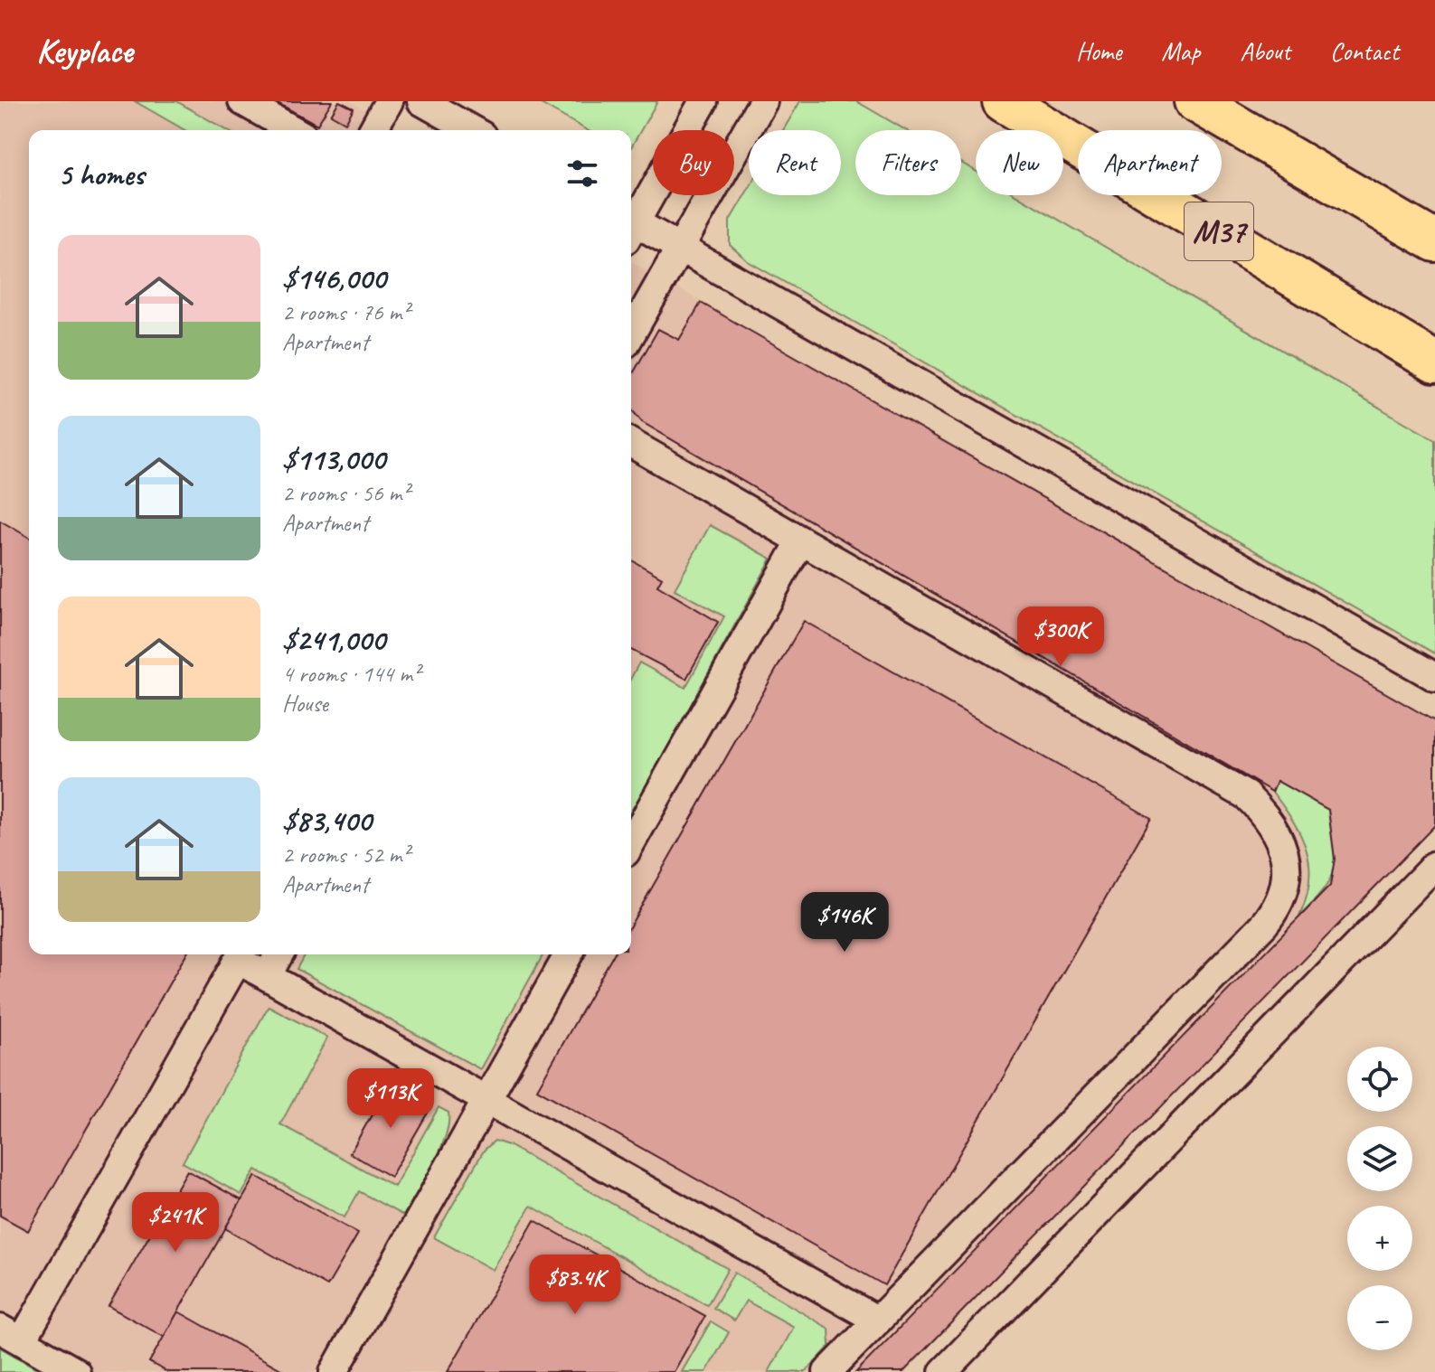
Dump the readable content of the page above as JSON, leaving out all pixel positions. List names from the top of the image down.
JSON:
{
  "streets": {
    "highway": ["M37"]
  },
  "page": {
    "header": "Keyplace",
    "nav": [
      "Home",
      "Map",
      "About",
      "Contact"
    ],
    "chip": [
      "Buy",
      "Rent",
      "Filters",
      "New",
      "Apartment"
    ],
    "heading": "5 homes",
    "list": [
      {
        "name": "$146,000",
        "note": "2 rooms · 76 m² · Apartment"
      },
      {
        "name": "$113,000",
        "note": "2 rooms · 56 m² · Apartment"
      },
      {
        "name": "$241,000",
        "note": "4 rooms · 144 m² · House"
      },
      {
        "name": "$83,400",
        "note": "2 rooms · 52 m² · Apartment"
      }
    ],
    "price": [
      "$300K",
      "$146K",
      "$113K",
      "$241K",
      "$83.4K"
    ],
    "map_buttons": ["+", "−"]
  }
}
